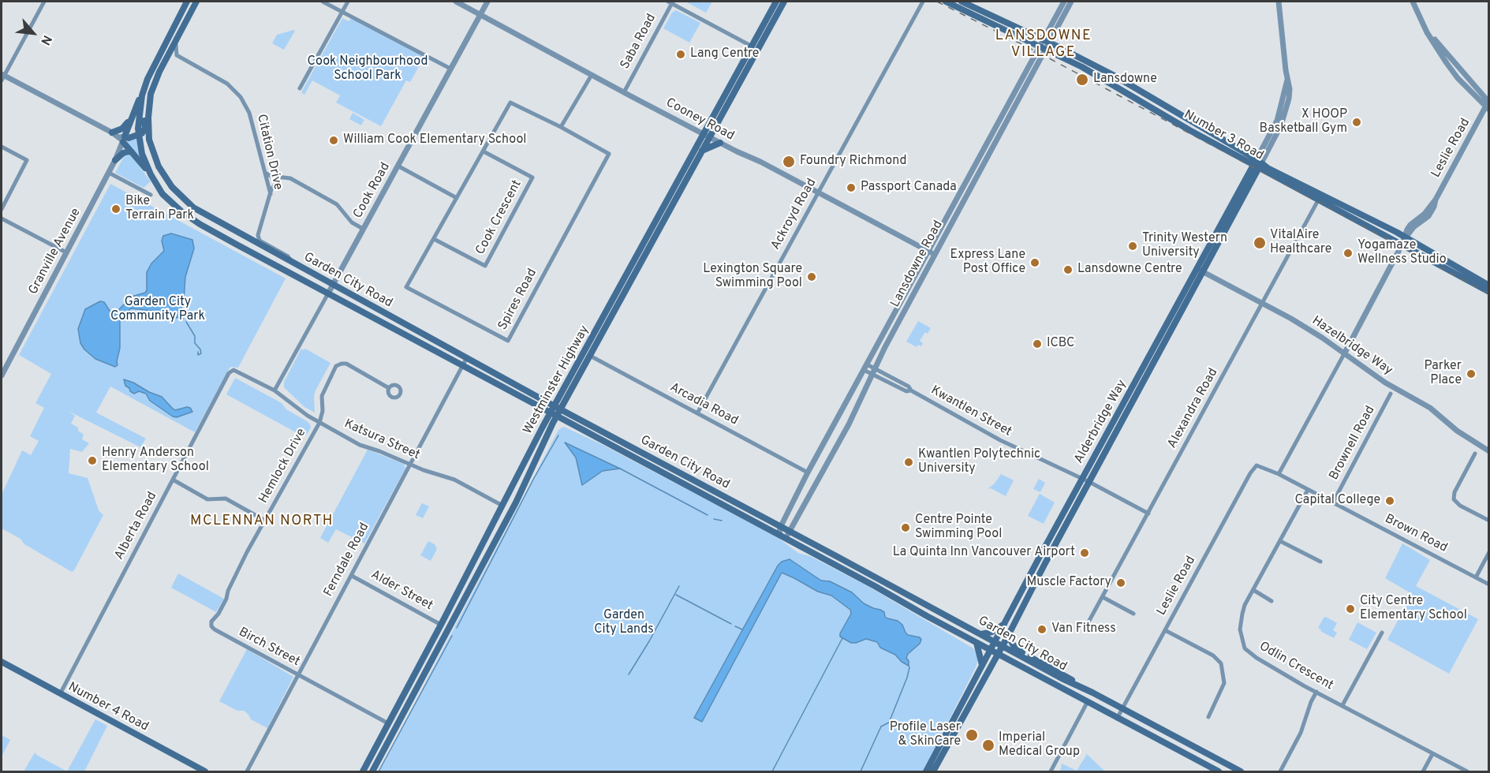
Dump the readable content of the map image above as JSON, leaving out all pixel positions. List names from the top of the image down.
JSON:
{
  "streets": {
    "main road": [
      "Number 3 Road",
      "Garden City Road",
      "Westminster Highway",
      "Alderbridge Way",
      "Number 4 Road"
    ],
    "street": [
      "Saba Road",
      "Cooney Road",
      "Leslie Road",
      "Citation Drive",
      "Cook Road",
      "Ackroyd Road",
      "Cook Crescent",
      "Granville Avenue",
      "Lansdowne Road",
      "Spires Road",
      "Hazelbridge Way",
      "Arcadia Road",
      "Alexandra Road",
      "Kwantlen Street",
      "Katsura Street",
      "Brownell Road",
      "Hemlock Drive",
      "Alberta Road",
      "Brown Road",
      "Ferndale Road",
      "Alder Street",
      "Birch Street",
      "Odlin Crescent"
    ]
  },
  "crossings": [
    ["Saba Road", "Cooney Road"],
    ["Cooney Road", "Cook Road"],
    ["Cooney Road", "Ackroyd Road"],
    ["Cooney Road", "Lansdowne Road"],
    ["Cooney Road", "Westminster Highway"],
    ["Number 3 Road", "Leslie Road"],
    ["Number 3 Road", "Lansdowne Road"],
    ["Number 3 Road", "Alexandra Road"],
    ["Number 3 Road", "Alderbridge Way"],
    ["Leslie Road", "Garden City Road"],
    ["Leslie Road", "Hazelbridge Way"],
    ["Leslie Road", "Brown Road"],
    ["Citation Drive", "Garden City Road"],
    ["Cook Road", "Garden City Road"],
    ["Cook Road", "Katsura Street"],
    ["Ackroyd Road", "Arcadia Road"],
    ["Cook Crescent", "Spires Road"],
    ["Lansdowne Road", "Garden City Road"],
    ["Lansdowne Road", "Arcadia Road"],
    ["Lansdowne Road", "Kwantlen Street"],
    ["Garden City Road", "Westminster Highway"],
    ["Garden City Road", "Alderbridge Way"],
    ["Garden City Road", "Ferndale Road"],
    ["Hazelbridge Way", "Alexandra Road"],
    ["Hazelbridge Way", "Alderbridge Way"],
    ["Westminster Highway", "Arcadia Road"],
    ["Westminster Highway", "Katsura Street"],
    ["Westminster Highway", "Alder Street"],
    ["Westminster Highway", "Birch Street"],
    ["Alexandra Road", "Kwantlen Street"],
    ["Kwantlen Street", "Alderbridge Way"],
    ["Katsura Street", "Hemlock Drive"],
    ["Katsura Street", "Alberta Road"],
    ["Katsura Street", "Ferndale Road"],
    ["Brownell Road", "Brown Road"],
    ["Hemlock Drive", "Birch Street"],
    ["Alberta Road", "Number 4 Road"],
    ["Brown Road", "Odlin Crescent"],
    ["Ferndale Road", "Alder Street"],
    ["Ferndale Road", "Birch Street"]
  ],
  "districts": ["LANSDOWNE VILLAGE", "MCLENNAN NORTH"],
  "parks": ["Cook Neighbourhood School Park", "Garden City Community Park", "Garden City Lands"],
  "places": [
    "Lang Centre",
    "Lansdowne",
    "X HOOP Basketball Gym",
    "William Cook Elementary School",
    "Foundry Richmond",
    "Passport Canada",
    "Bike Terrain Park",
    "VitalAire Healthcare",
    "Trinity Western University",
    "Yogamaze Wellness Studio",
    "Express Lane Post Office",
    "Lansdowne Centre",
    "Lexington Square Swimming Pool",
    "ICBC",
    "Parker Place",
    "Henry Anderson Elementary School",
    "Kwantlen Polytechnic University",
    "Capital College",
    "Centre Pointe Swimming Pool",
    "La Quinta Inn Vancouver Airport",
    "Muscle Factory",
    "City Centre Elementary School",
    "Van Fitness",
    "Profile Laser & SkinCare",
    "Imperial Medical Group"
  ],
  "north": "bottom right"
}
